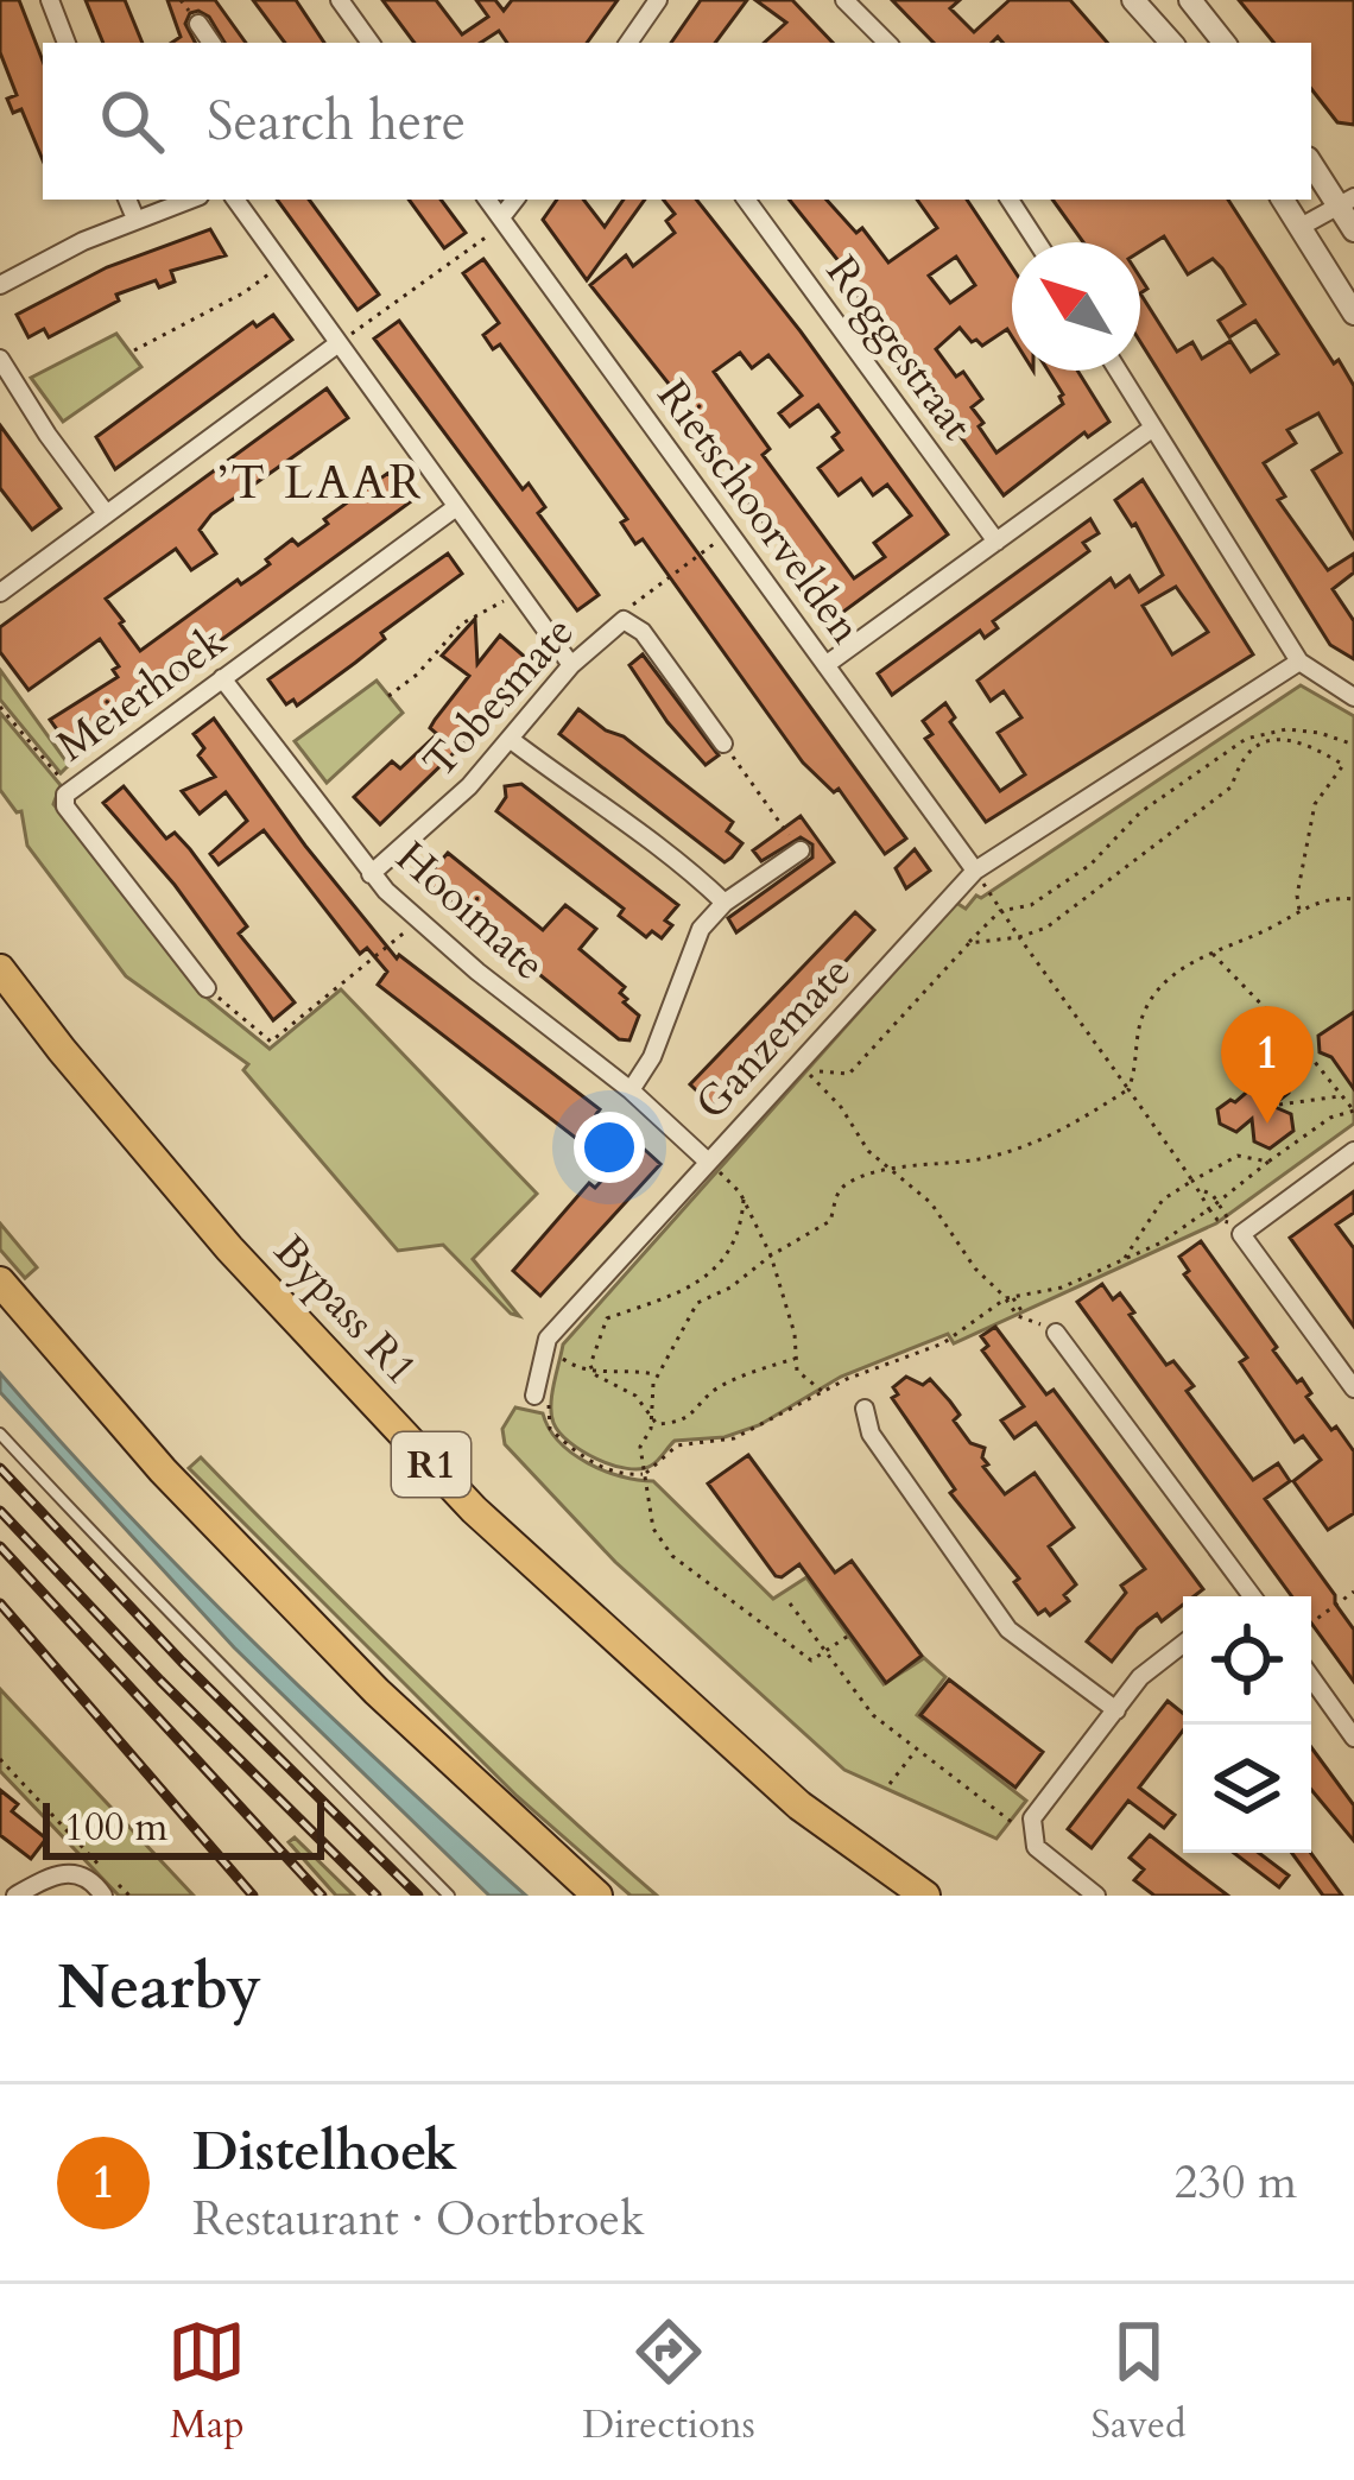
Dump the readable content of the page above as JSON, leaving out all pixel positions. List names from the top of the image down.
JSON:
{
  "streets": {
    "highway": ["Bypass R1", "R1"],
    "street": [
      "Roggestraat",
      "Rietschoorvelden",
      "Meierhoek",
      "Tobesmate",
      "Hooimate",
      "Ganzemate"
    ]
  },
  "crossings": [
    ["Rietschoorvelden", "Ganzemate"],
    ["Meierhoek", "Hooimate"],
    ["Tobesmate", "Hooimate"],
    ["Hooimate", "Ganzemate"]
  ],
  "districts": ["’T LAAR"],
  "scale_bar": "100 m",
  "north": "top left",
  "page": {
    "search": "Search here",
    "pins": "1",
    "scale": "100 m",
    "heading": "Nearby",
    "list": [
      {
        "mark": "1",
        "name": "Distelhoek",
        "note": "Restaurant · Oortbroek",
        "value": "230 m"
      }
    ],
    "nav": ["Map", "Directions", "Saved"]
  }
}
